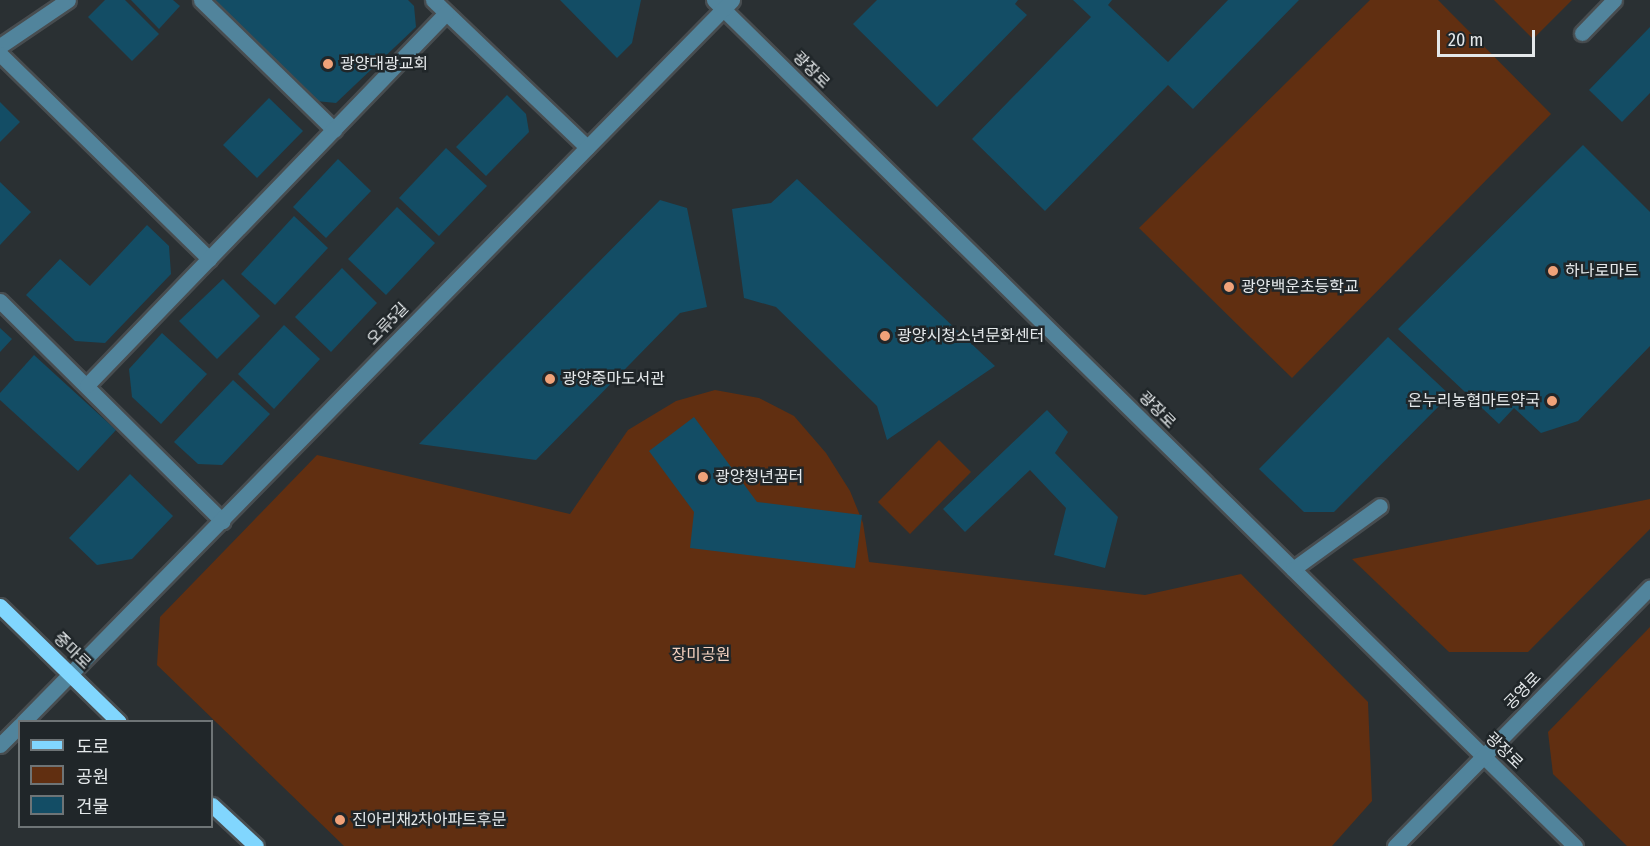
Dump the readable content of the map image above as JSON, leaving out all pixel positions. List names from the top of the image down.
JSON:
{
  "streets": {
    "main road": ["중마로"],
    "street": ["광장로", "오류5길", "공영로"]
  },
  "crossings": [
    ["광장로", "오류5길"],
    ["광장로", "공영로"],
    ["오류5길", "중마로"]
  ],
  "parks": ["장미공원"],
  "places": [
    "광양대광교회",
    "하나로마트",
    "광양백운초등학교",
    "광양시청소년문화센터",
    "광양중마도서관",
    "온누리농협마트약국",
    "광양청년꿈터",
    "진아리채2차아파트후문"
  ],
  "legend": ["도로", "공원", "건물"],
  "scale_bar": "20 m"
}
